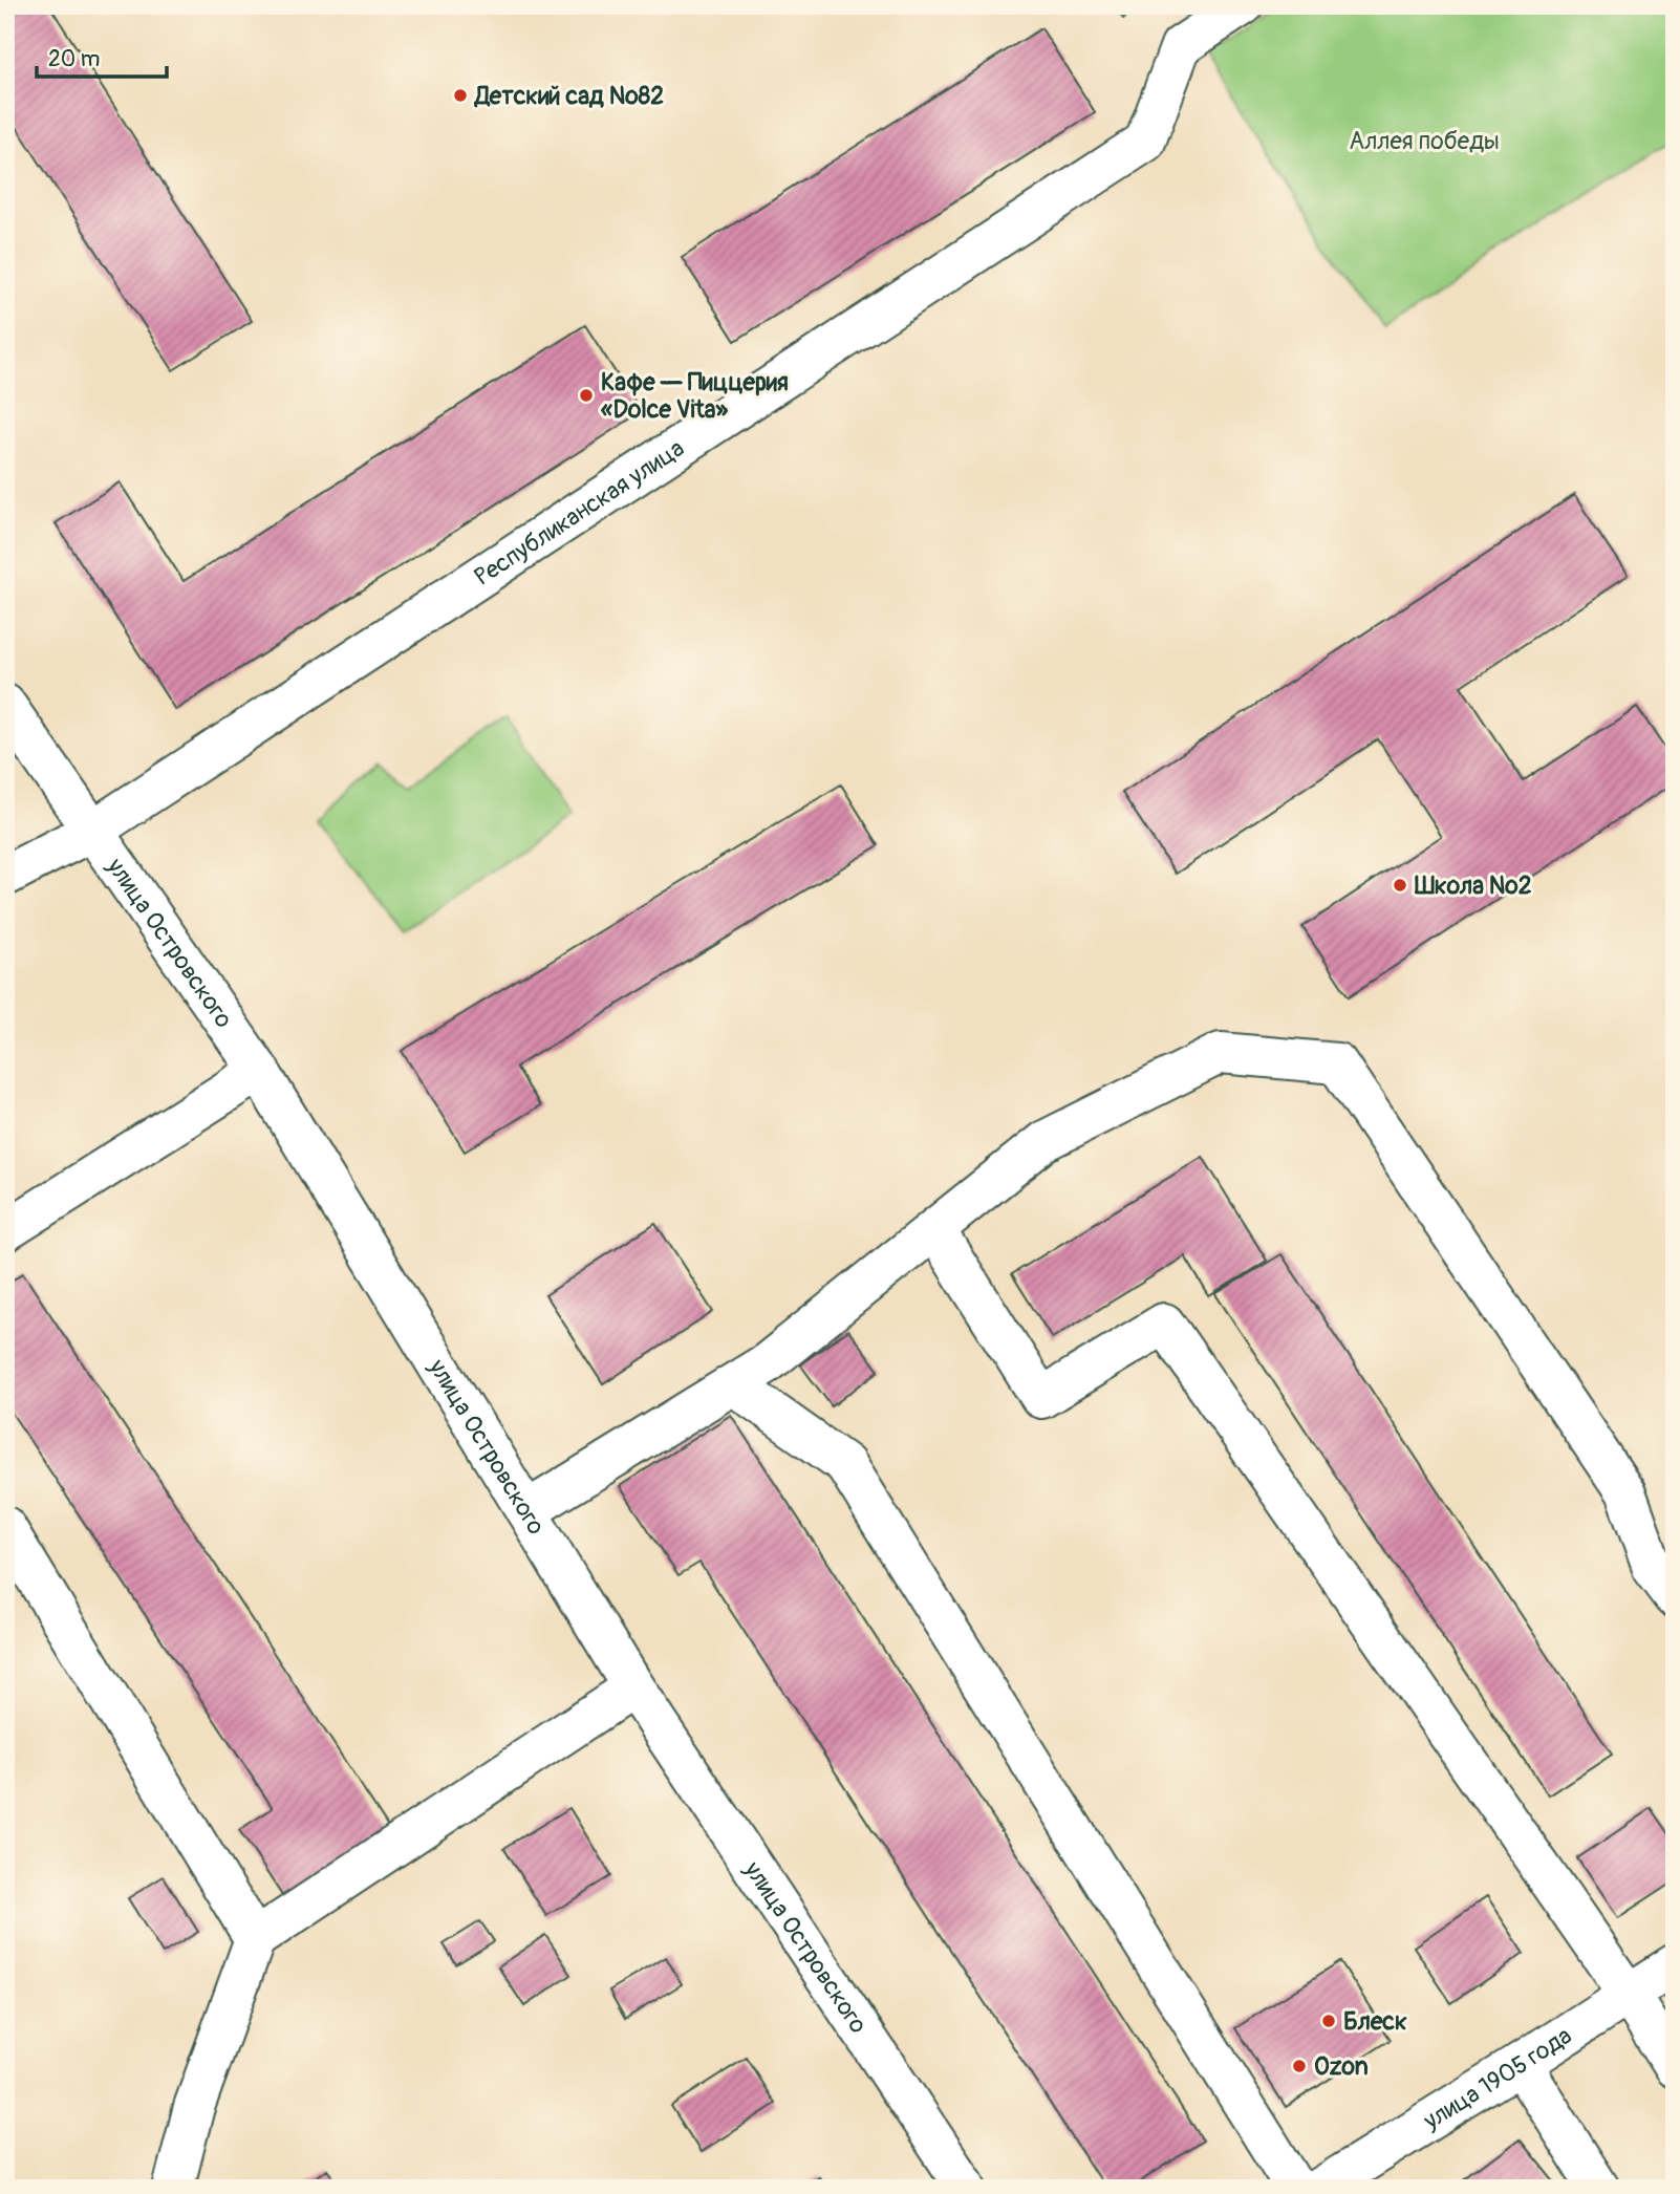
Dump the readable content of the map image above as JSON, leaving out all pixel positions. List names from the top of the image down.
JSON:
{
  "streets": {
    "street": ["Республиканская улица", "улица Островского", "улица 1905 года"]
  },
  "crossings": [
    ["Республиканская улица", "улица Островского"]
  ],
  "parks": ["Аллея победы"],
  "places": [
    "Детский сад №82",
    "Кафе — Пиццерия «Dolce Vita»",
    "Школа №2",
    "Блеск",
    "Ozon"
  ],
  "scale_bar": "20 m"
}
